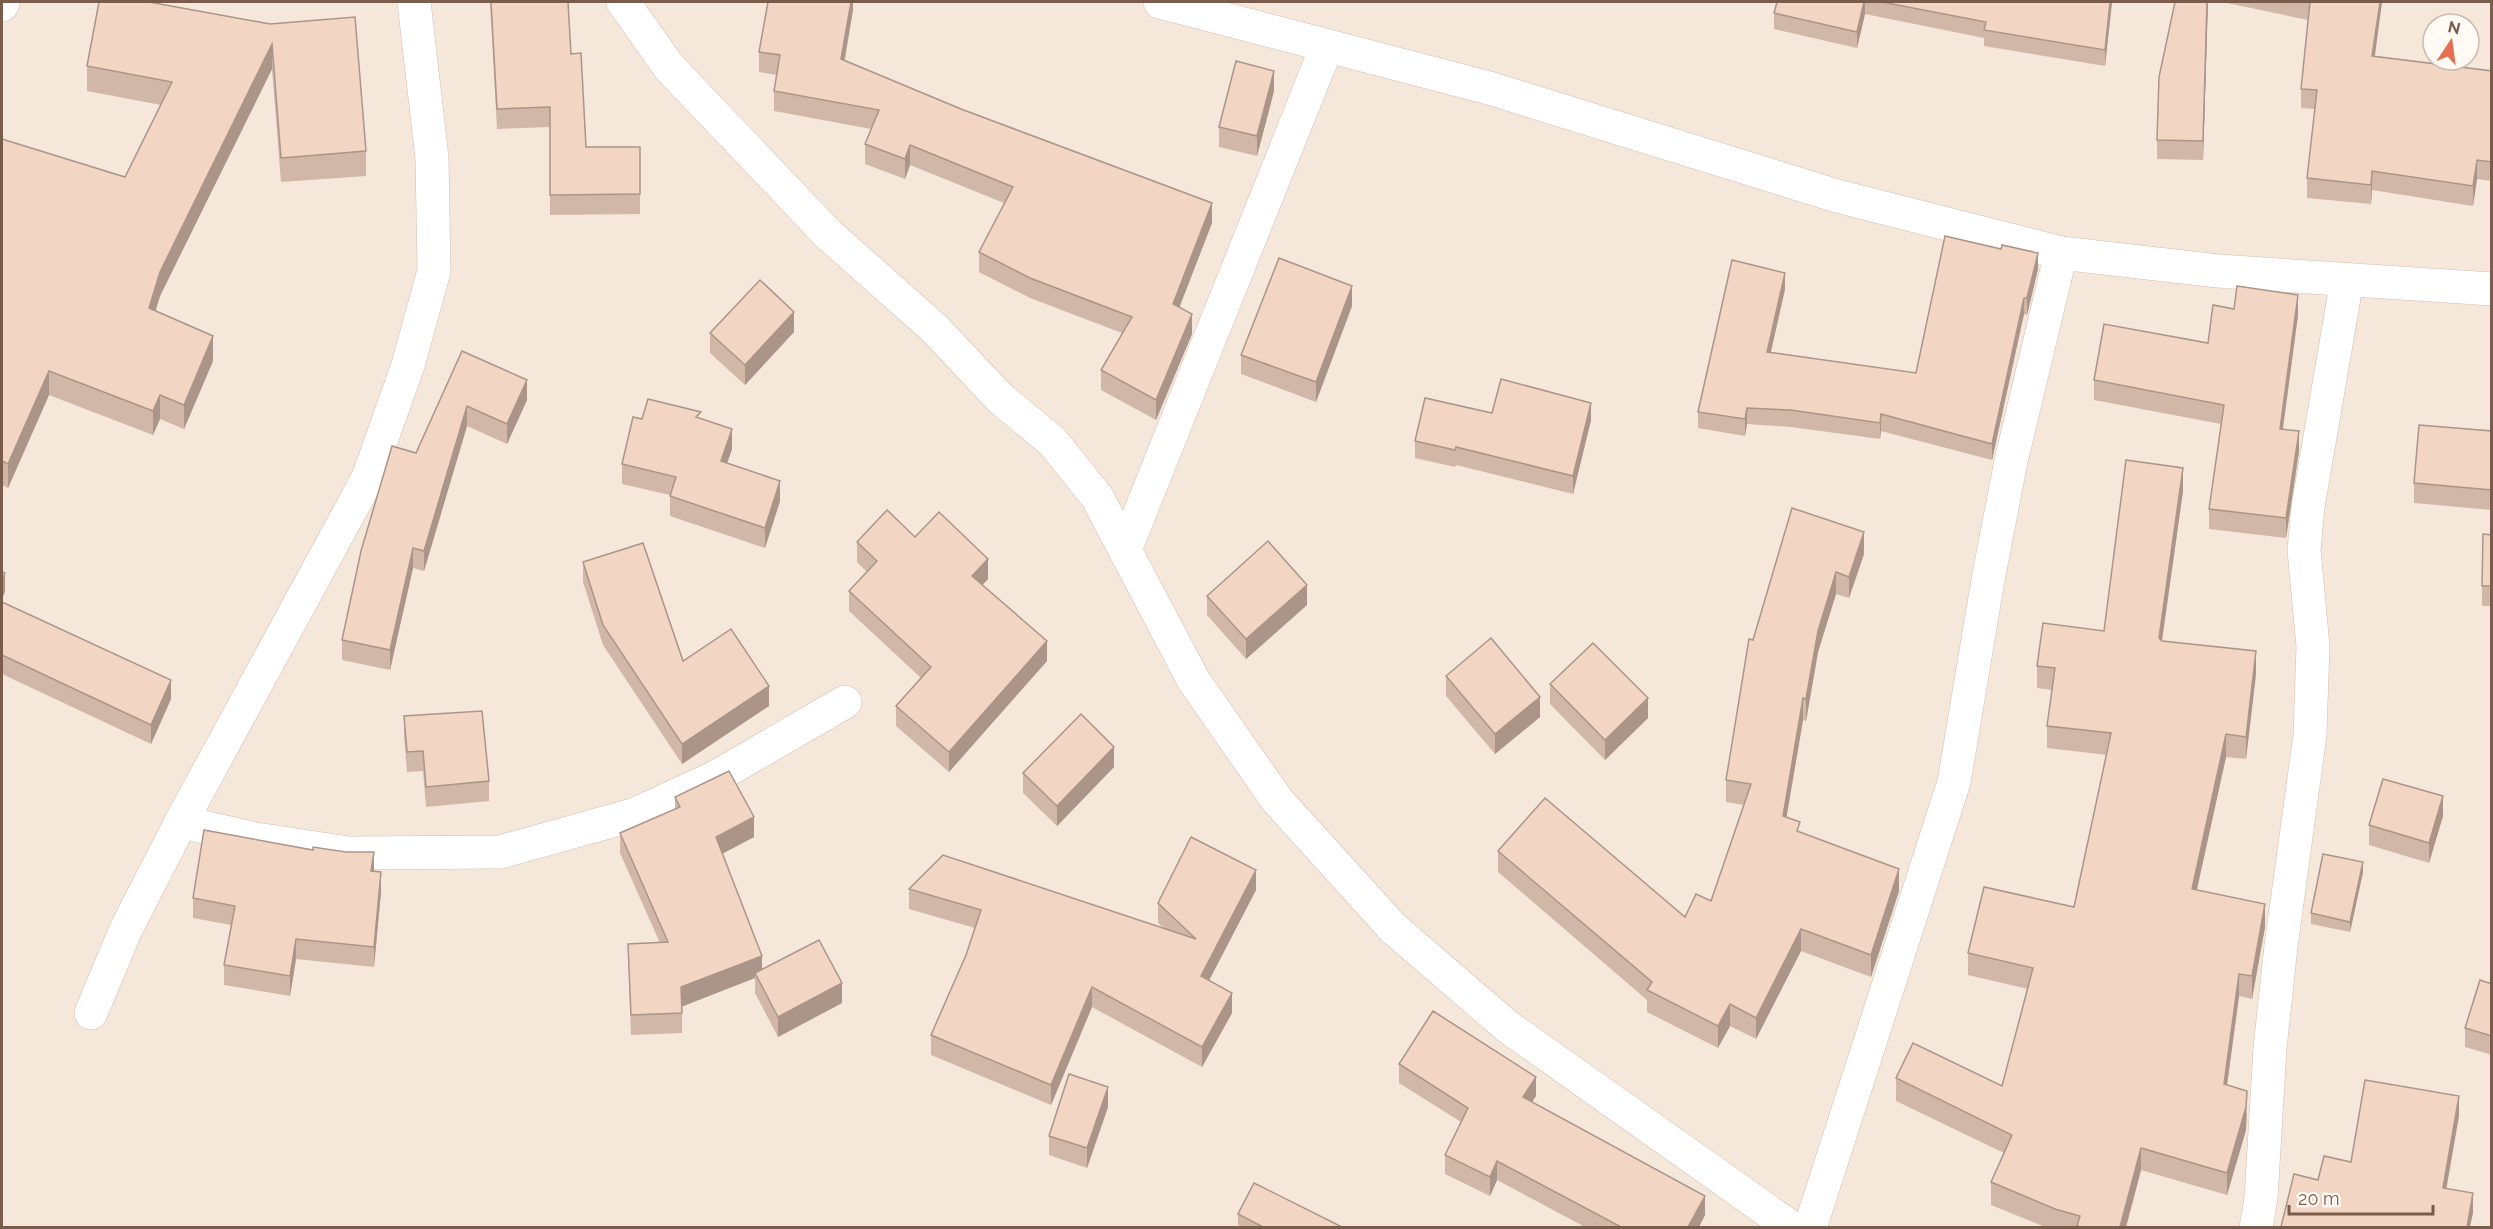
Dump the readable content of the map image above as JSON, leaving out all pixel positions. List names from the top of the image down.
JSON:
{
  "scale_bar": "20 m",
  "north": "top"
}
